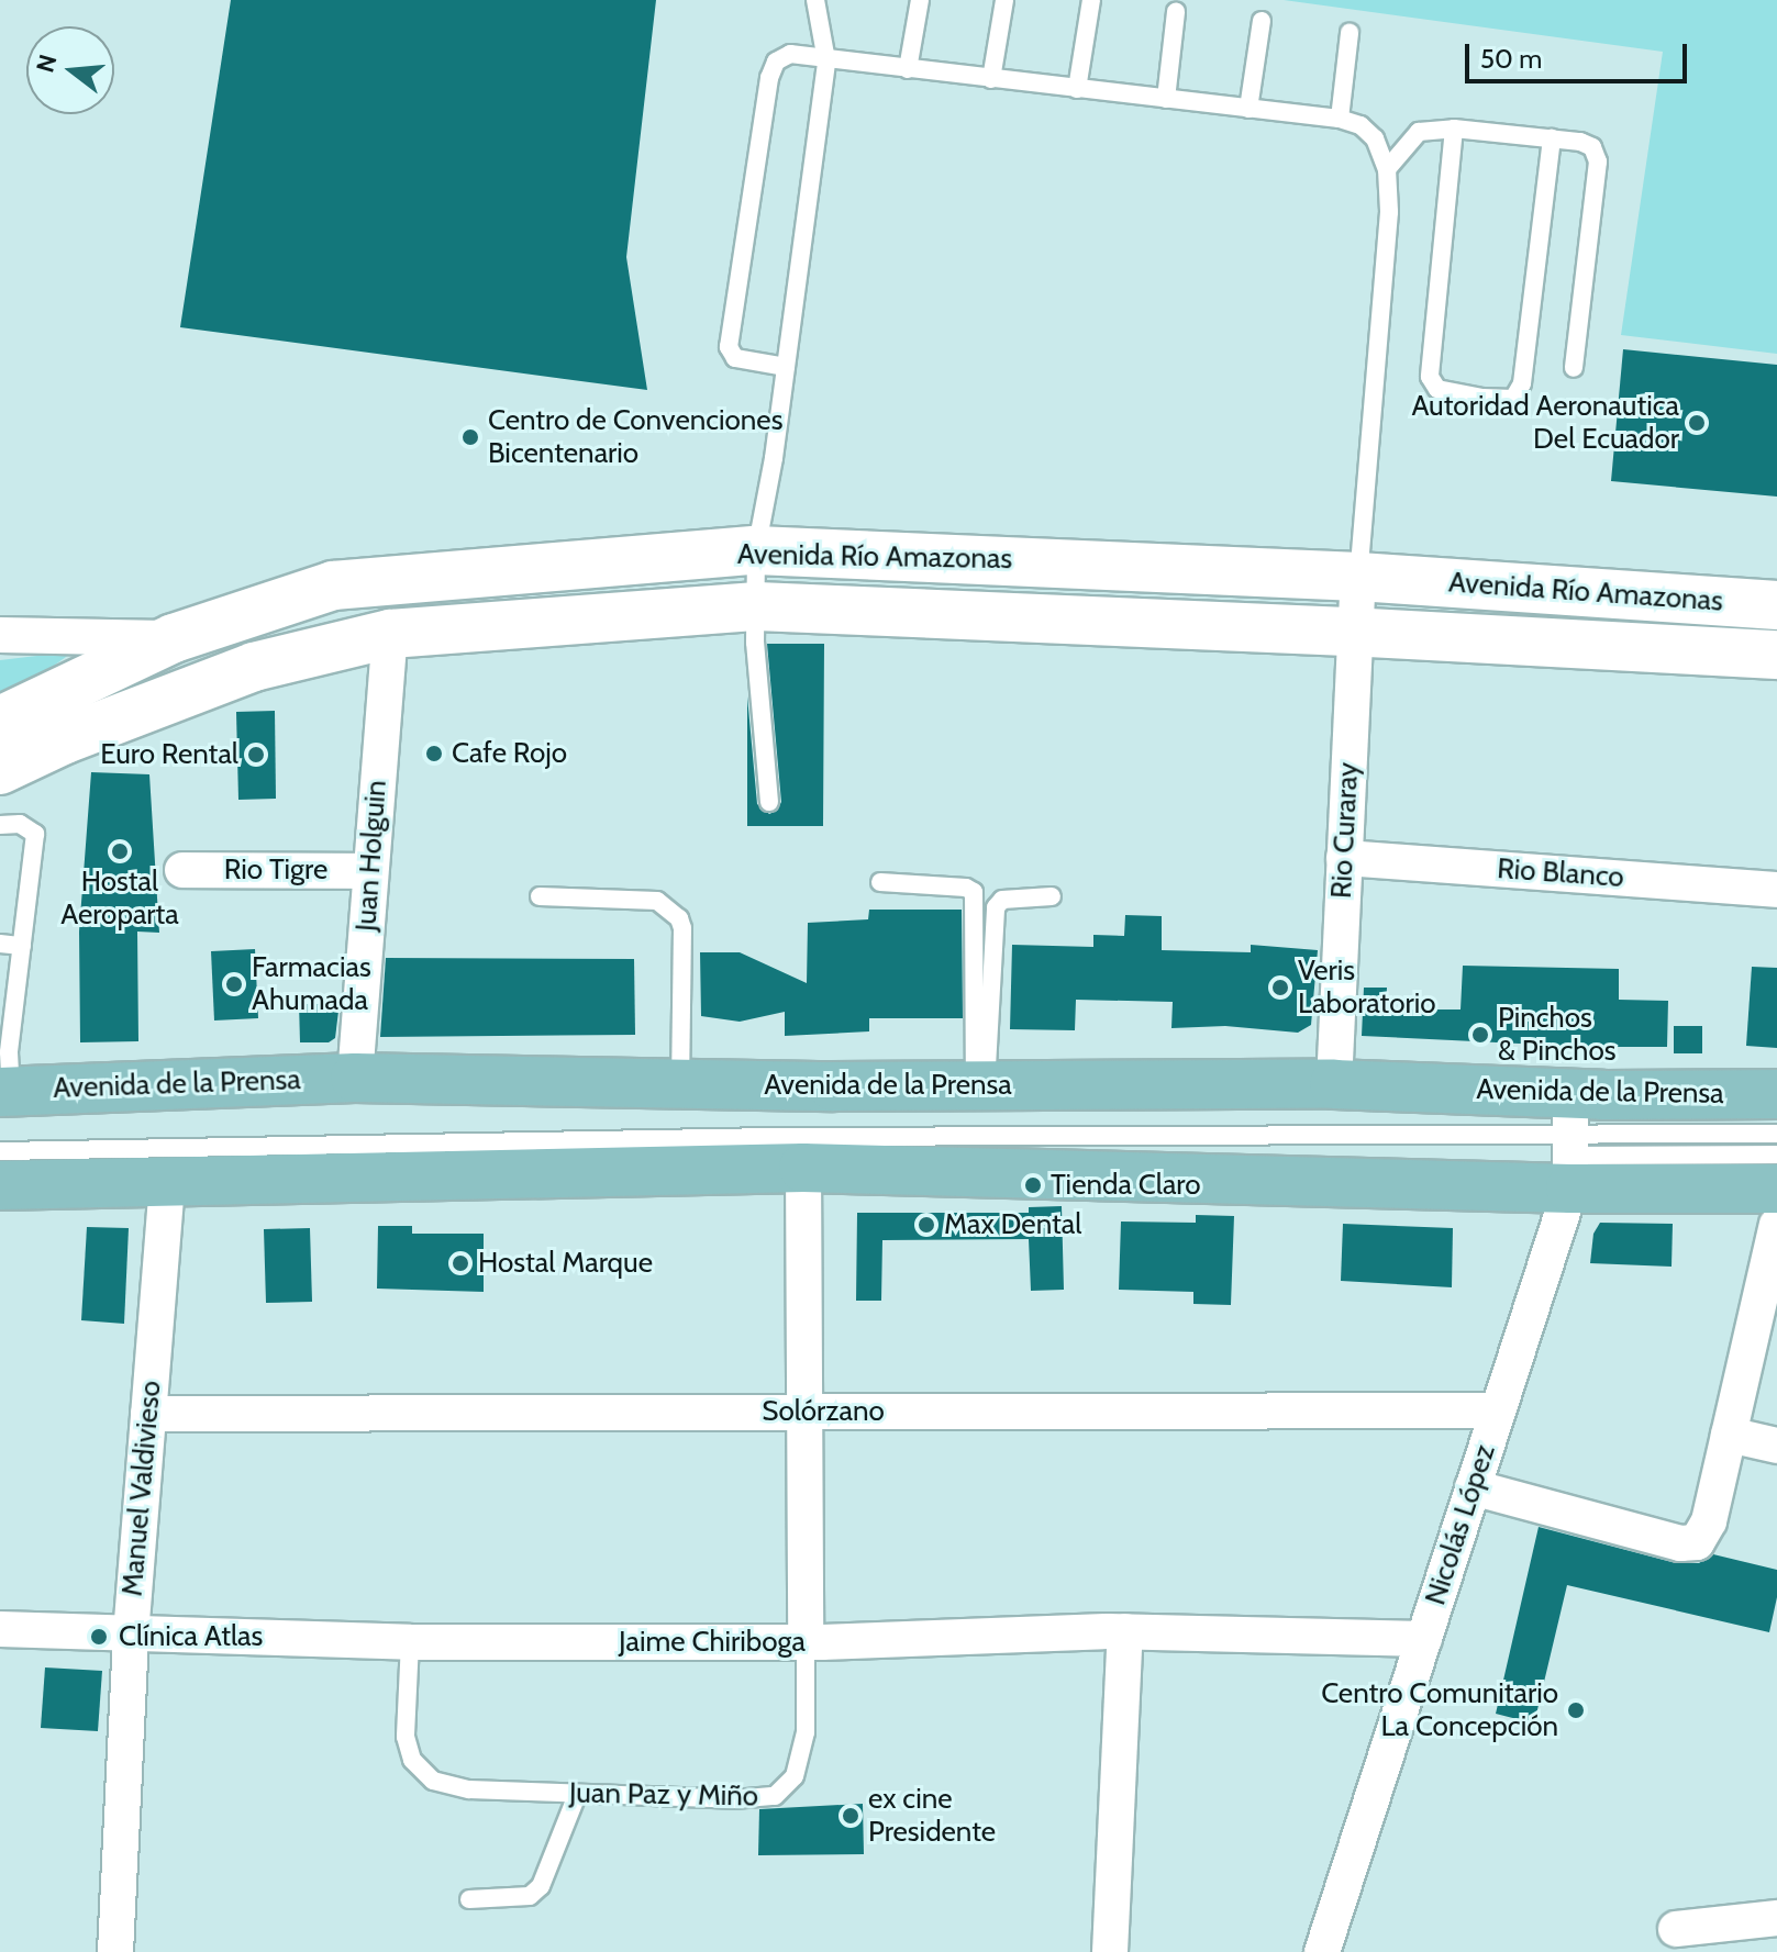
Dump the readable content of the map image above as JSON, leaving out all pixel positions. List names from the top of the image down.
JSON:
{
  "streets": {
    "main road": ["Avenida Río Amazonas", "Avenida de la Prensa"],
    "street": [
      "Rio Curaray",
      "Juan Holguin",
      "Rio Tigre",
      "Rio Blanco",
      "Solórzano",
      "Manuel Valdivieso",
      "Nicolás López",
      "Jaime Chiriboga",
      "Juan Paz y Miño"
    ]
  },
  "crossings": [
    ["Avenida Río Amazonas", "Rio Curaray"],
    ["Avenida Río Amazonas", "Juan Holguin"],
    ["Rio Curaray", "Rio Blanco"],
    ["Rio Curaray", "Avenida de la Prensa"],
    ["Juan Holguin", "Rio Tigre"],
    ["Juan Holguin", "Avenida de la Prensa"],
    ["Avenida de la Prensa", "Manuel Valdivieso"],
    ["Avenida de la Prensa", "Nicolás López"],
    ["Avenida de la Prensa", "Juan Paz y Miño"],
    ["Solórzano", "Manuel Valdivieso"],
    ["Solórzano", "Nicolás López"],
    ["Solórzano", "Juan Paz y Miño"],
    ["Manuel Valdivieso", "Jaime Chiriboga"],
    ["Nicolás López", "Jaime Chiriboga"],
    ["Jaime Chiriboga", "Juan Paz y Miño"]
  ],
  "places": [
    "Autoridad Aeronautica Del Ecuador",
    "Centro de Convenciones Bicentenario",
    "Cafe Rojo",
    "Euro Rental",
    "Hostal Aeroparta",
    "Farmacias Ahumada",
    "Veris Laboratorio",
    "Pinchos & Pinchos",
    "Tienda Claro",
    "Max Dental",
    "Hostal Marque",
    "Clínica Atlas",
    "Centro Comunitario La Concepción",
    "ex cine Presidente"
  ],
  "scale_bar": "50 m",
  "north": "left"
}
